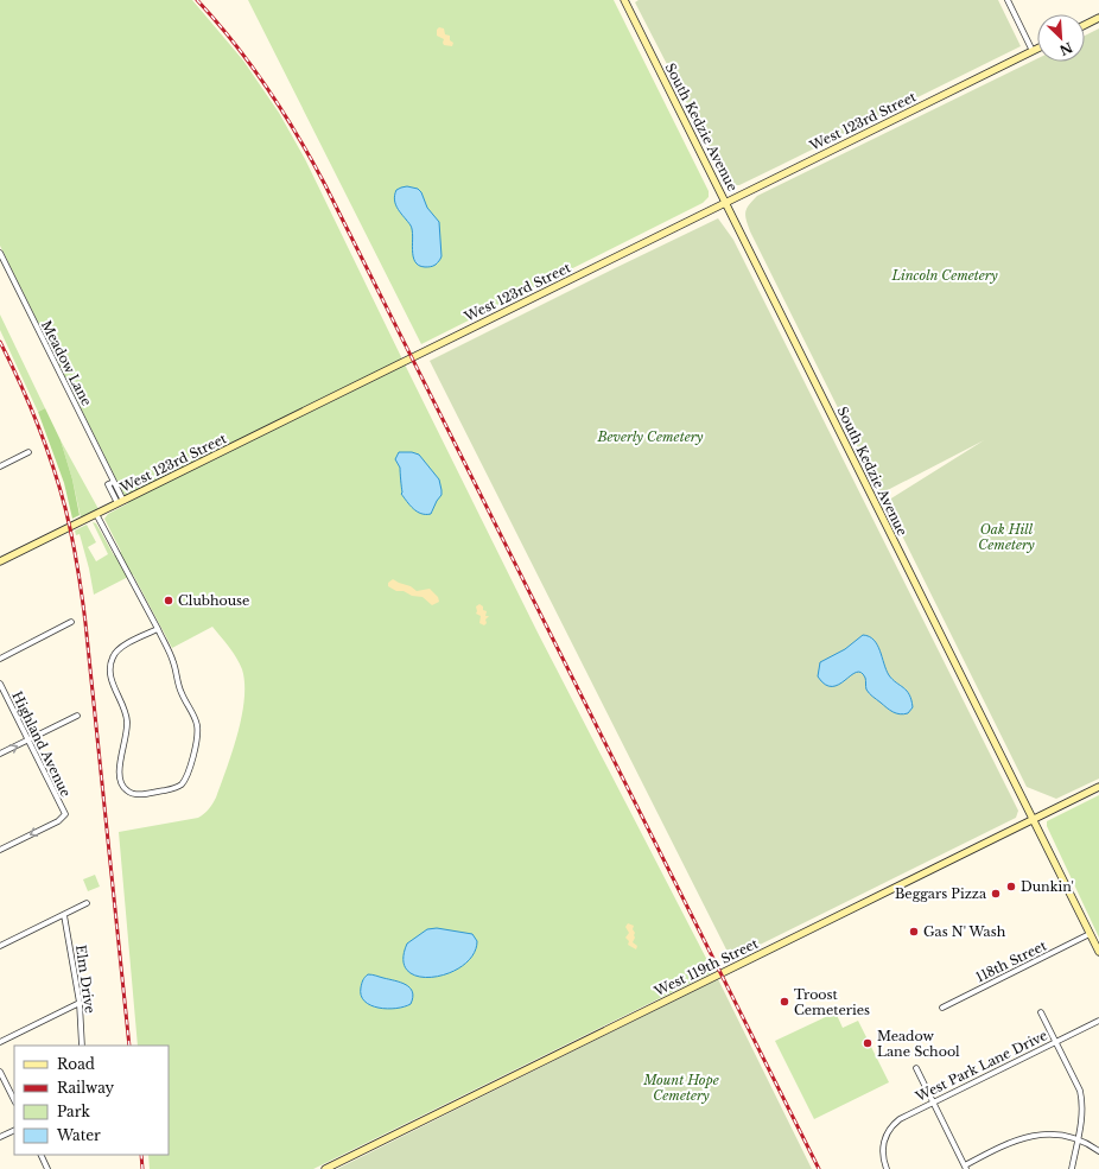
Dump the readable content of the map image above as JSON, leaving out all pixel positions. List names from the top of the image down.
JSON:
{
  "streets": {
    "street": [
      "West 123rd Street",
      "South Kedzie Avenue",
      "Meadow Lane",
      "Highland Avenue",
      "118th Street",
      "West 119th Street",
      "Elm Drive",
      "West Park Lane Drive"
    ]
  },
  "crossings": [
    ["West 123rd Street", "South Kedzie Avenue"],
    ["West 123rd Street", "Meadow Lane"],
    ["South Kedzie Avenue", "118th Street"],
    ["South Kedzie Avenue", "West 119th Street"]
  ],
  "parks": [
    "Lincoln Cemetery",
    "Beverly Cemetery",
    "Oak Hill Cemetery",
    "Mount Hope Cemetery"
  ],
  "places": [
    "Clubhouse",
    "Dunkin'",
    "Beggars Pizza",
    "Gas N' Wash",
    "Troost Cemeteries",
    "Meadow Lane School"
  ],
  "legend": [
    "Road",
    "Railway",
    "Park",
    "Water"
  ],
  "north": "bottom right"
}
